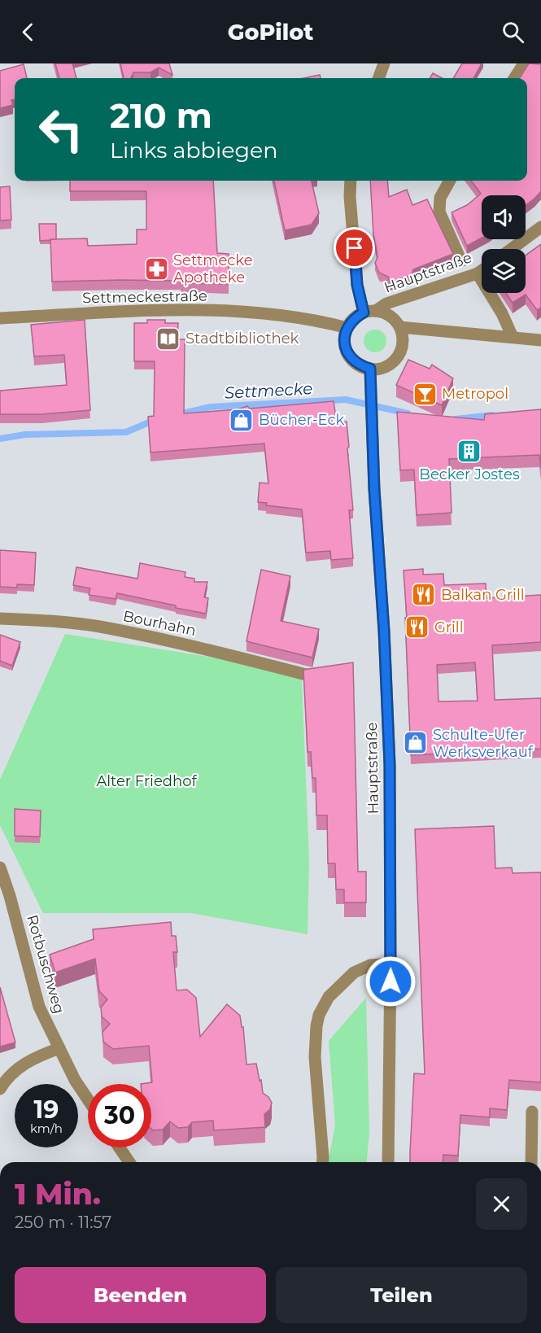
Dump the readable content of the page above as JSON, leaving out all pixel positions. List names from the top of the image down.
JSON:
{
  "streets": {
    "street": [
      "Hauptstraße",
      "Settmeckestraße",
      "Bourhahn",
      "Rotbuschweg"
    ]
  },
  "crossings": [
    ["Hauptstraße", "Settmeckestraße"]
  ],
  "water": ["Settmecke"],
  "parks": ["Alter Friedhof"],
  "places": {
    "pharmacy": ["Settmecke Apotheke"],
    "library": ["Stadtbibliothek"],
    "bar": ["Metropol"],
    "shop": ["Bücher-Eck", "Schulte-Ufer Werksverkauf"],
    "building": ["Becker Jostes"],
    "restaurant": ["Balkan Grill", "Grill"]
  },
  "page": {
    "header": "GoPilot",
    "turn": ["210 m", "Links abbiegen"],
    "speed": "19 km/h",
    "limit": "30",
    "heading": ["1 Min.", "250 m · 11:57"],
    "buttons": ["Beenden", "Teilen"]
  }
}
